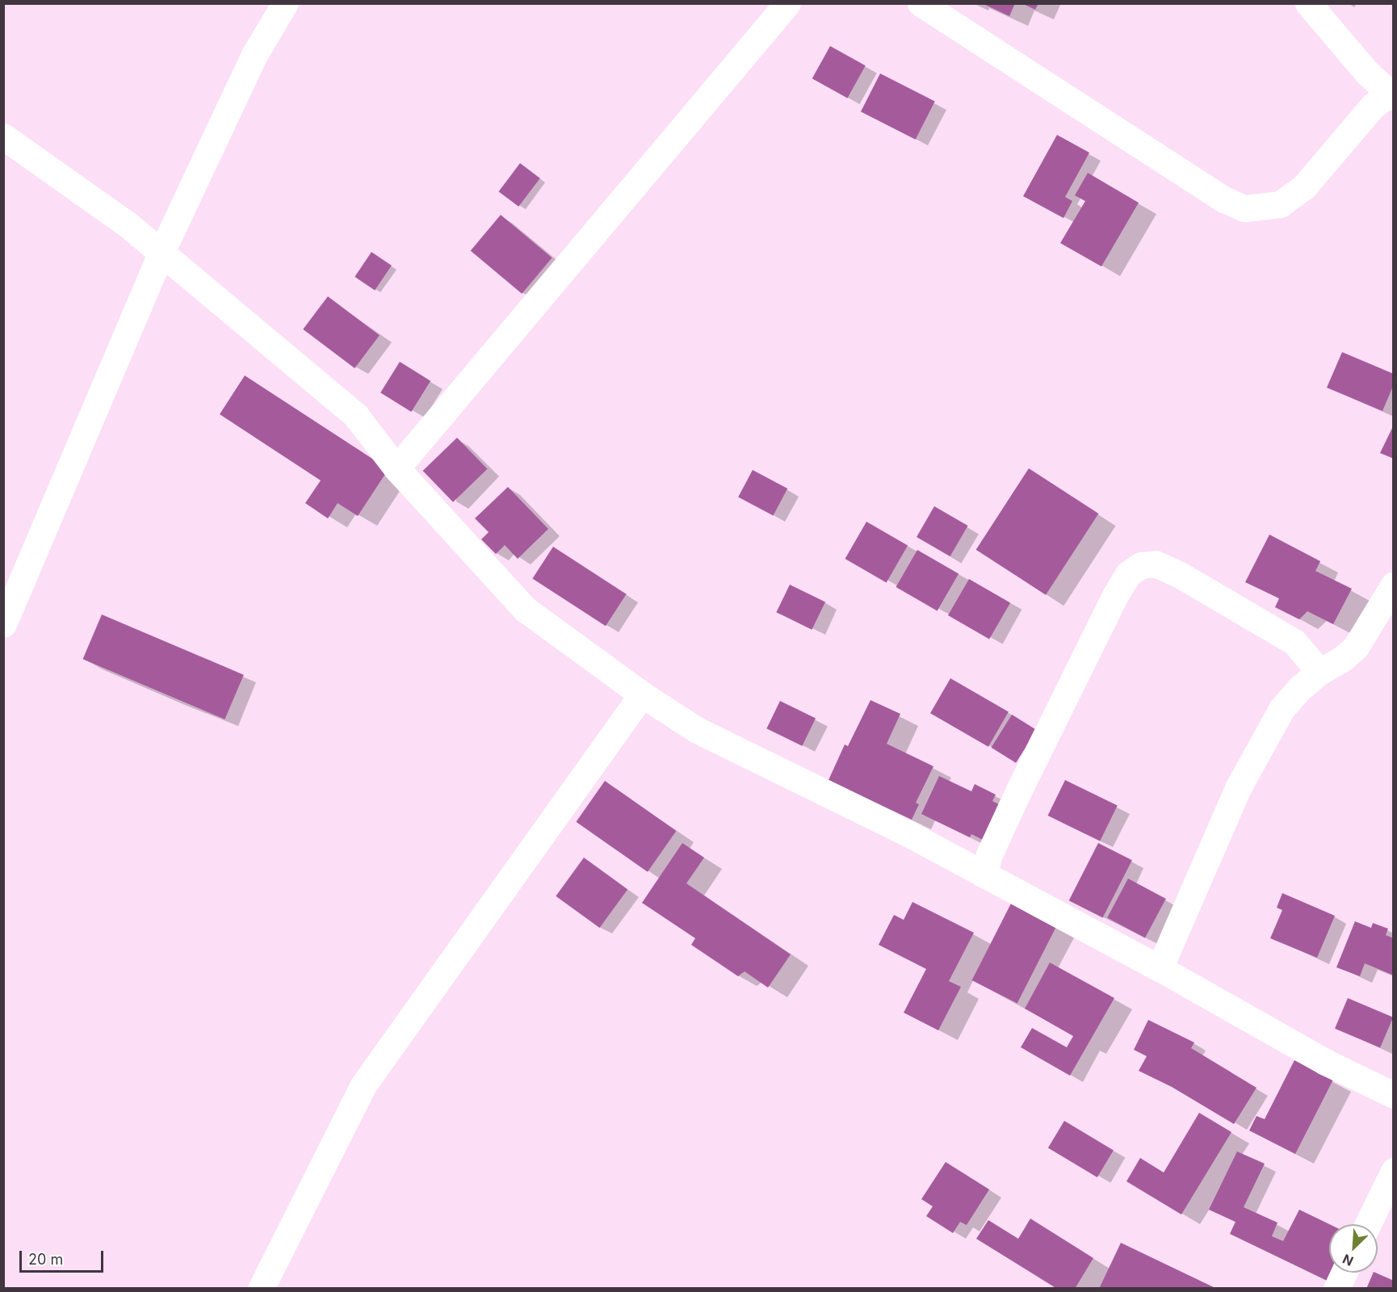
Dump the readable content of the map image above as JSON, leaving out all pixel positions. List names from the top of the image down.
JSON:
{
  "scale_bar": "20 m",
  "north": "bottom left"
}
